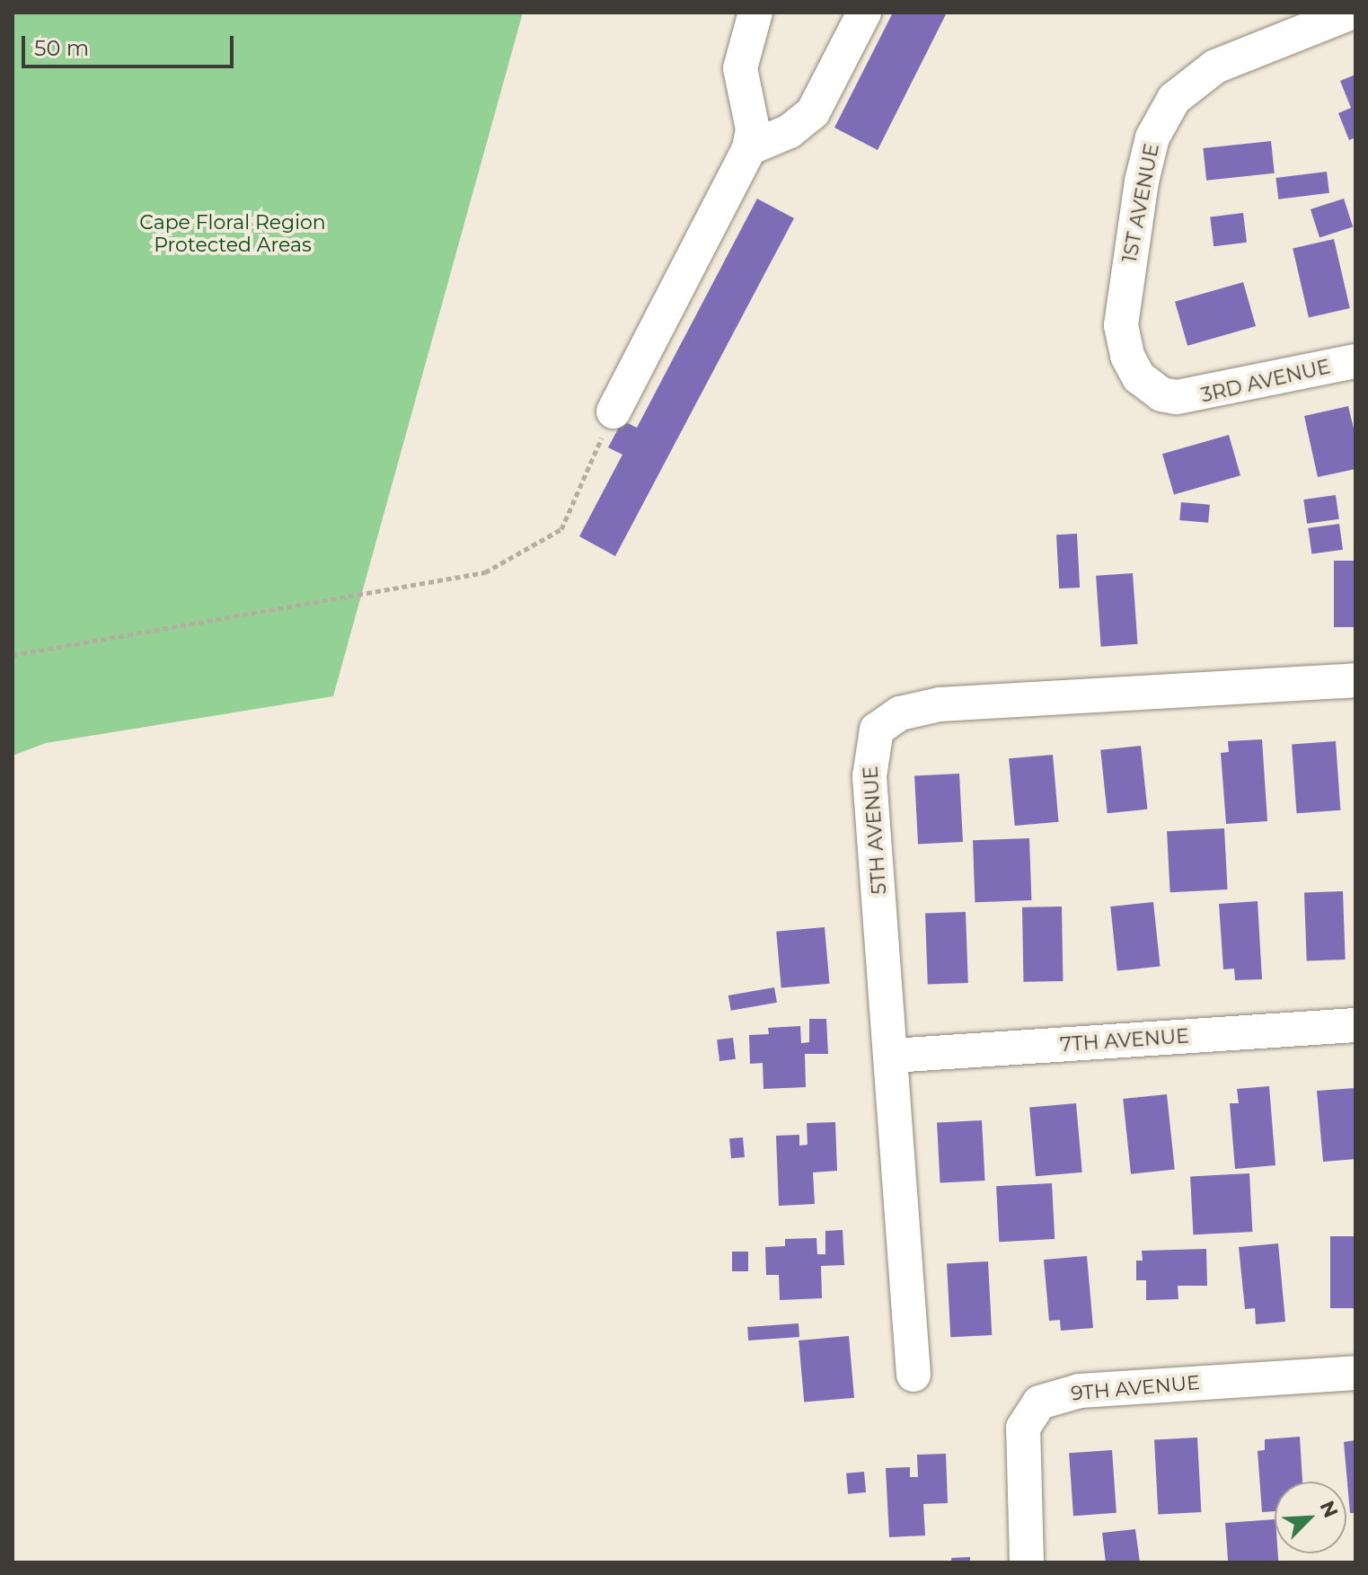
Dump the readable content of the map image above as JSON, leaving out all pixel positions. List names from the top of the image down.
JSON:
{
  "streets": {
    "street": [
      "1ST AVENUE",
      "3RD AVENUE",
      "5TH AVENUE",
      "7TH AVENUE",
      "9TH AVENUE"
    ]
  },
  "crossings": [
    ["1ST AVENUE", "3RD AVENUE"],
    ["5TH AVENUE", "7TH AVENUE"]
  ],
  "parks": ["Cape Floral Region Protected Areas"],
  "scale_bar": "50 m",
  "north": "top right"
}
